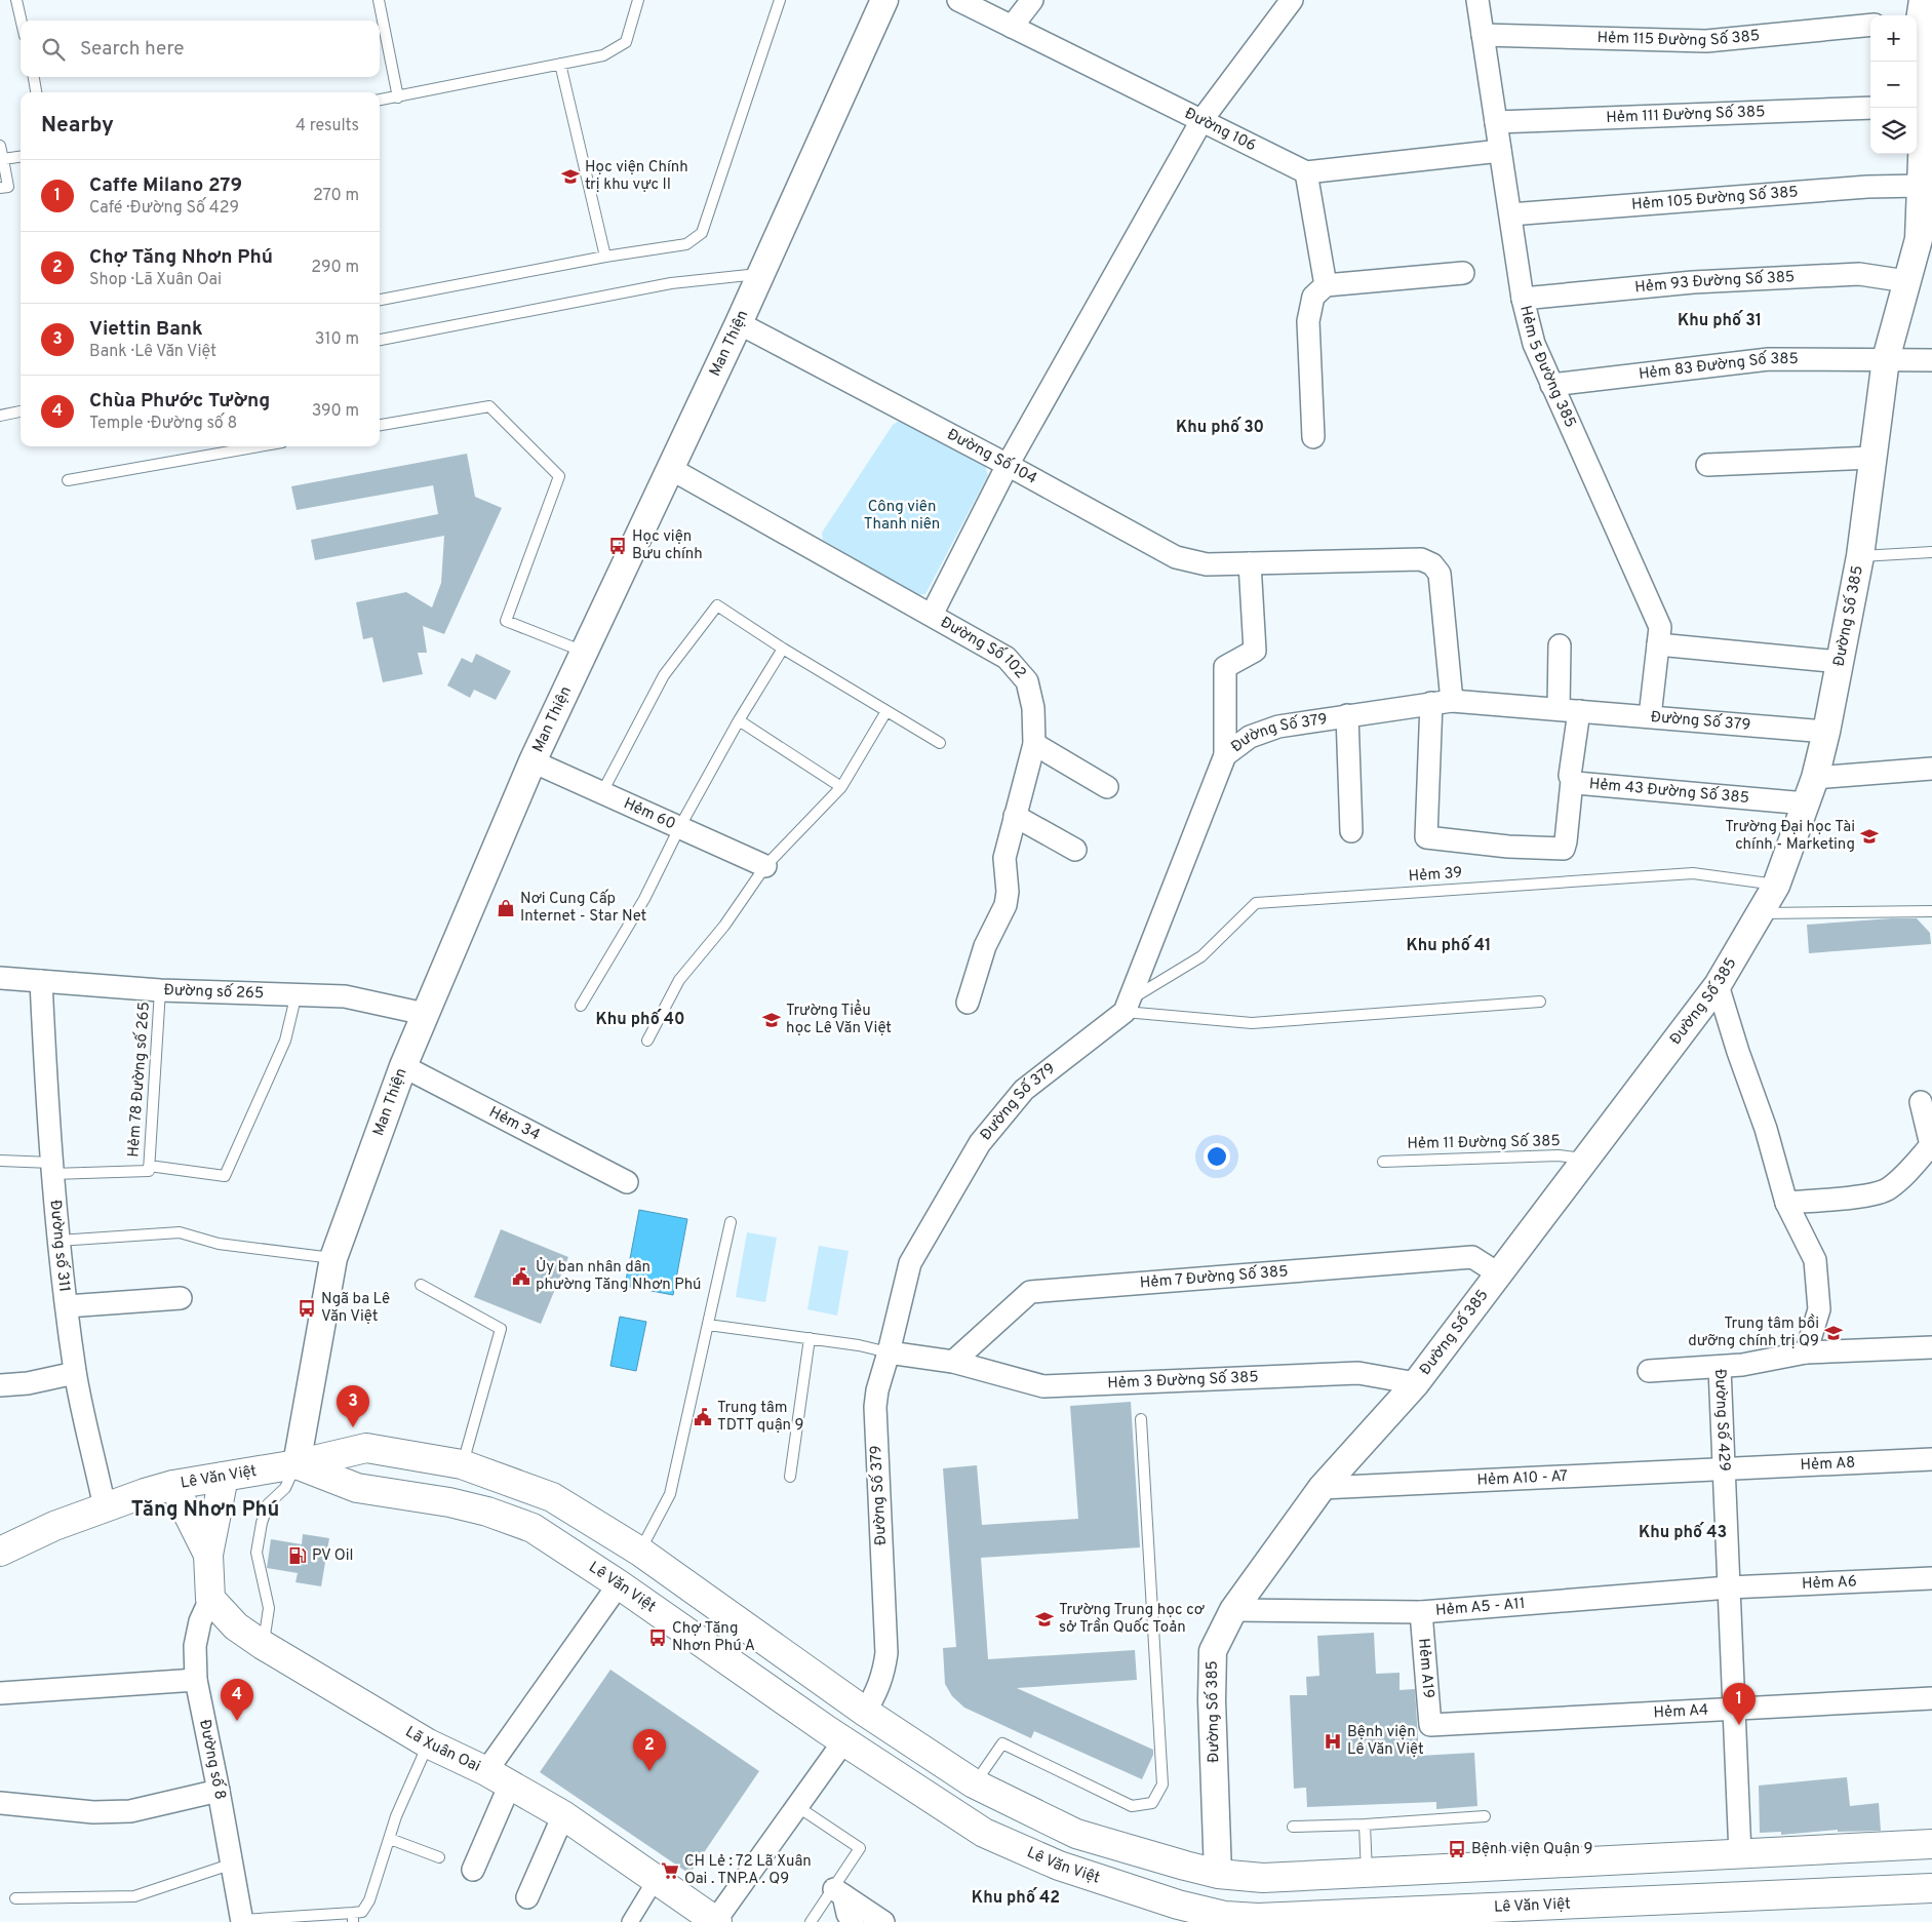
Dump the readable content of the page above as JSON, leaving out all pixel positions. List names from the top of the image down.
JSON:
{
  "streets": {
    "main road": ["Lê Văn Việt", "Lã Xuân Oai"],
    "street": [
      "Hẻm 115 Đường Số 385",
      "Hẻm 111 Đường Số 385",
      "Đường 106",
      "Hẻm 105 Đường Số 385",
      "Hẻm 93 Đường Số 385",
      "Man Thiện",
      "Hẻm 5 Đường 385",
      "Hẻm 83 Đường Số 385",
      "Đường Số 104",
      "Đường Số 385",
      "Đường Số 102",
      "Đường Số 379",
      "Hẻm 43 Đường Số 385",
      "Hẻm 60",
      "Đường số 265",
      "Hẻm 34",
      "Đường số 311",
      "Hẻm 7 Đường Số 385",
      "Hẻm 3 Đường Số 385",
      "Đường Số 429",
      "Hẻm A8",
      "Hẻm A10 - A7",
      "Hẻm A6",
      "Hẻm A5 - A11",
      "Hẻm A19",
      "Hẻm A4",
      "Đường số 8"
    ],
    "lane": ["Hẻm 39", "Hẻm 78 Đường số 265", "Hẻm 11 Đường Số 385"]
  },
  "crossings": [
    ["Hẻm 115 Đường Số 385", "Hẻm 5 Đường 385"],
    ["Hẻm 111 Đường Số 385", "Hẻm 5 Đường 385"],
    ["Hẻm 105 Đường Số 385", "Hẻm 5 Đường 385"],
    ["Hẻm 105 Đường Số 385", "Đường Số 385"],
    ["Hẻm 93 Đường Số 385", "Hẻm 5 Đường 385"],
    ["Hẻm 93 Đường Số 385", "Đường Số 385"],
    ["Man Thiện", "Đường Số 104"],
    ["Man Thiện", "Đường Số 102"],
    ["Man Thiện", "Hẻm 60"],
    ["Man Thiện", "Đường số 265"],
    ["Man Thiện", "Hẻm 34"],
    ["Man Thiện", "Lê Văn Việt"],
    ["Hẻm 5 Đường 385", "Hẻm 83 Đường Số 385"],
    ["Hẻm 5 Đường 385", "Đường Số 379"],
    ["Hẻm 83 Đường Số 385", "Đường Số 385"],
    ["Đường Số 385", "Đường Số 379"],
    ["Đường Số 385", "Hẻm 43 Đường Số 385"],
    ["Đường Số 385", "Hẻm 39"],
    ["Đường Số 385", "Hẻm 11 Đường Số 385"],
    ["Đường Số 385", "Hẻm 7 Đường Số 385"],
    ["Đường Số 385", "Hẻm 3 Đường Số 385"],
    ["Đường Số 385", "Lê Văn Việt"],
    ["Đường Số 385", "Hẻm A10 - A7"],
    ["Đường Số 385", "Hẻm A5 - A11"],
    ["Đường Số 379", "Hẻm 43 Đường Số 385"],
    ["Đường Số 379", "Hẻm 39"],
    ["Đường Số 379", "Hẻm 3 Đường Số 385"],
    ["Đường Số 379", "Lê Văn Việt"],
    ["Đường số 265", "Hẻm 78 Đường số 265"],
    ["Đường số 265", "Đường số 311"],
    ["Đường số 311", "Lê Văn Việt"],
    ["Hẻm 7 Đường Số 385", "Hẻm 3 Đường Số 385"],
    ["Đường Số 429", "Hẻm A8"],
    ["Đường Số 429", "Lê Văn Việt"],
    ["Đường Số 429", "Hẻm A10 - A7"],
    ["Đường Số 429", "Hẻm A6"],
    ["Đường Số 429", "Hẻm A5 - A11"],
    ["Đường Số 429", "Hẻm A4"],
    ["Hẻm A8", "Hẻm A10 - A7"],
    ["Hẻm A6", "Hẻm A5 - A11"],
    ["Hẻm A5 - A11", "Hẻm A19"],
    ["Hẻm A19", "Hẻm A4"],
    ["Lã Xuân Oai", "Đường số 8"]
  ],
  "districts": [
    "Khu phố 31",
    "Khu phố 30",
    "Khu phố 41",
    "Khu phố 40",
    "Tăng Nhơn Phú",
    "Khu phố 43",
    "Khu phố 42"
  ],
  "parks": ["Công viên Thanh niên"],
  "places": {
    "school or university": [
      "Học viện Chính trị khu vực II",
      "Trường Đại học Tài chính - Marketing",
      "Trường Tiểu học Lê Văn Việt",
      "Trung tâm bồi dưỡng chính trị Q9",
      "Trường Trung học cơ sở Trần Quốc Toản"
    ],
    "bus stop": [
      "Học viện Bưu chính",
      "Ngã ba Lê Văn Việt",
      "Chợ Tăng Nhơn Phú A",
      "Bệnh viện Quận 9"
    ],
    "shop": ["Nơi Cung Cấp Internet - Star Net"],
    "public building": ["Ủy ban nhân dân phường Tăng Nhơn Phú", "Trung tâm TDTT quận 9"],
    "fuel station": ["PV Oil"],
    "hospital": ["Bệnh viện Lê Văn Việt"],
    "supermarket": ["CH Lẻ : 72 Lã Xuân Oai . TNP.A . Q9"]
  },
  "page": {
    "map_buttons": ["+", "−"],
    "search": "Search here",
    "heading": ["Nearby", "4 results"],
    "list": [
      {
        "mark": "1",
        "name": "Caffe Milano 279",
        "note": "Café · Đường Số 429",
        "value": "270 m"
      },
      {
        "mark": "2",
        "name": "Chợ Tăng Nhơn Phú",
        "note": "Shop · Lã Xuân Oai",
        "value": "290 m"
      },
      {
        "mark": "3",
        "name": "Viettin Bank",
        "note": "Bank · Lê Văn Việt",
        "value": "310 m"
      },
      {
        "mark": "4",
        "name": "Chùa Phước Tường",
        "note": "Temple · Đường số 8",
        "value": "390 m"
      }
    ],
    "pins": [
      "3",
      "4",
      "1",
      "2"
    ]
  }
}
